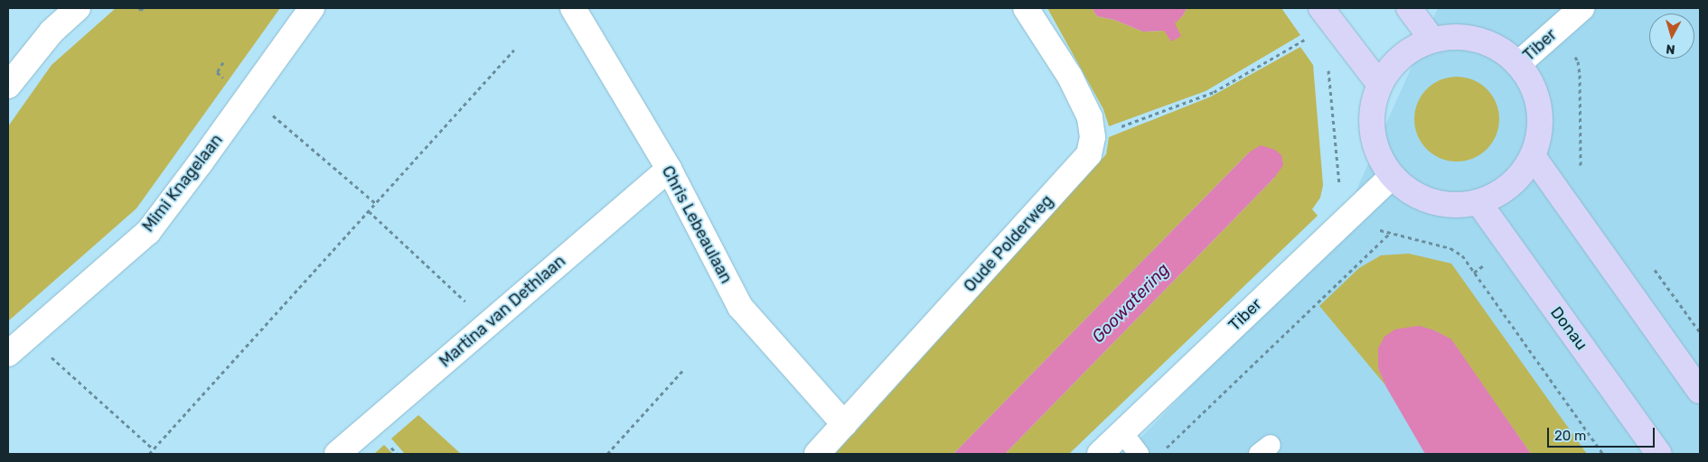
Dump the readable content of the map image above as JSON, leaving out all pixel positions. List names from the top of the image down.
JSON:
{
  "streets": {
    "main road": ["Donau"],
    "street": [
      "Tiber",
      "Mimi Knagelaan",
      "Chris Lebeaulaan",
      "Oude Polderweg",
      "Martina van Dethlaan"
    ]
  },
  "crossings": [
    ["Chris Lebeaulaan", "Oude Polderweg"],
    ["Chris Lebeaulaan", "Martina van Dethlaan"]
  ],
  "water": ["Goowatering"],
  "scale_bar": "20 m",
  "north": "bottom"
}
